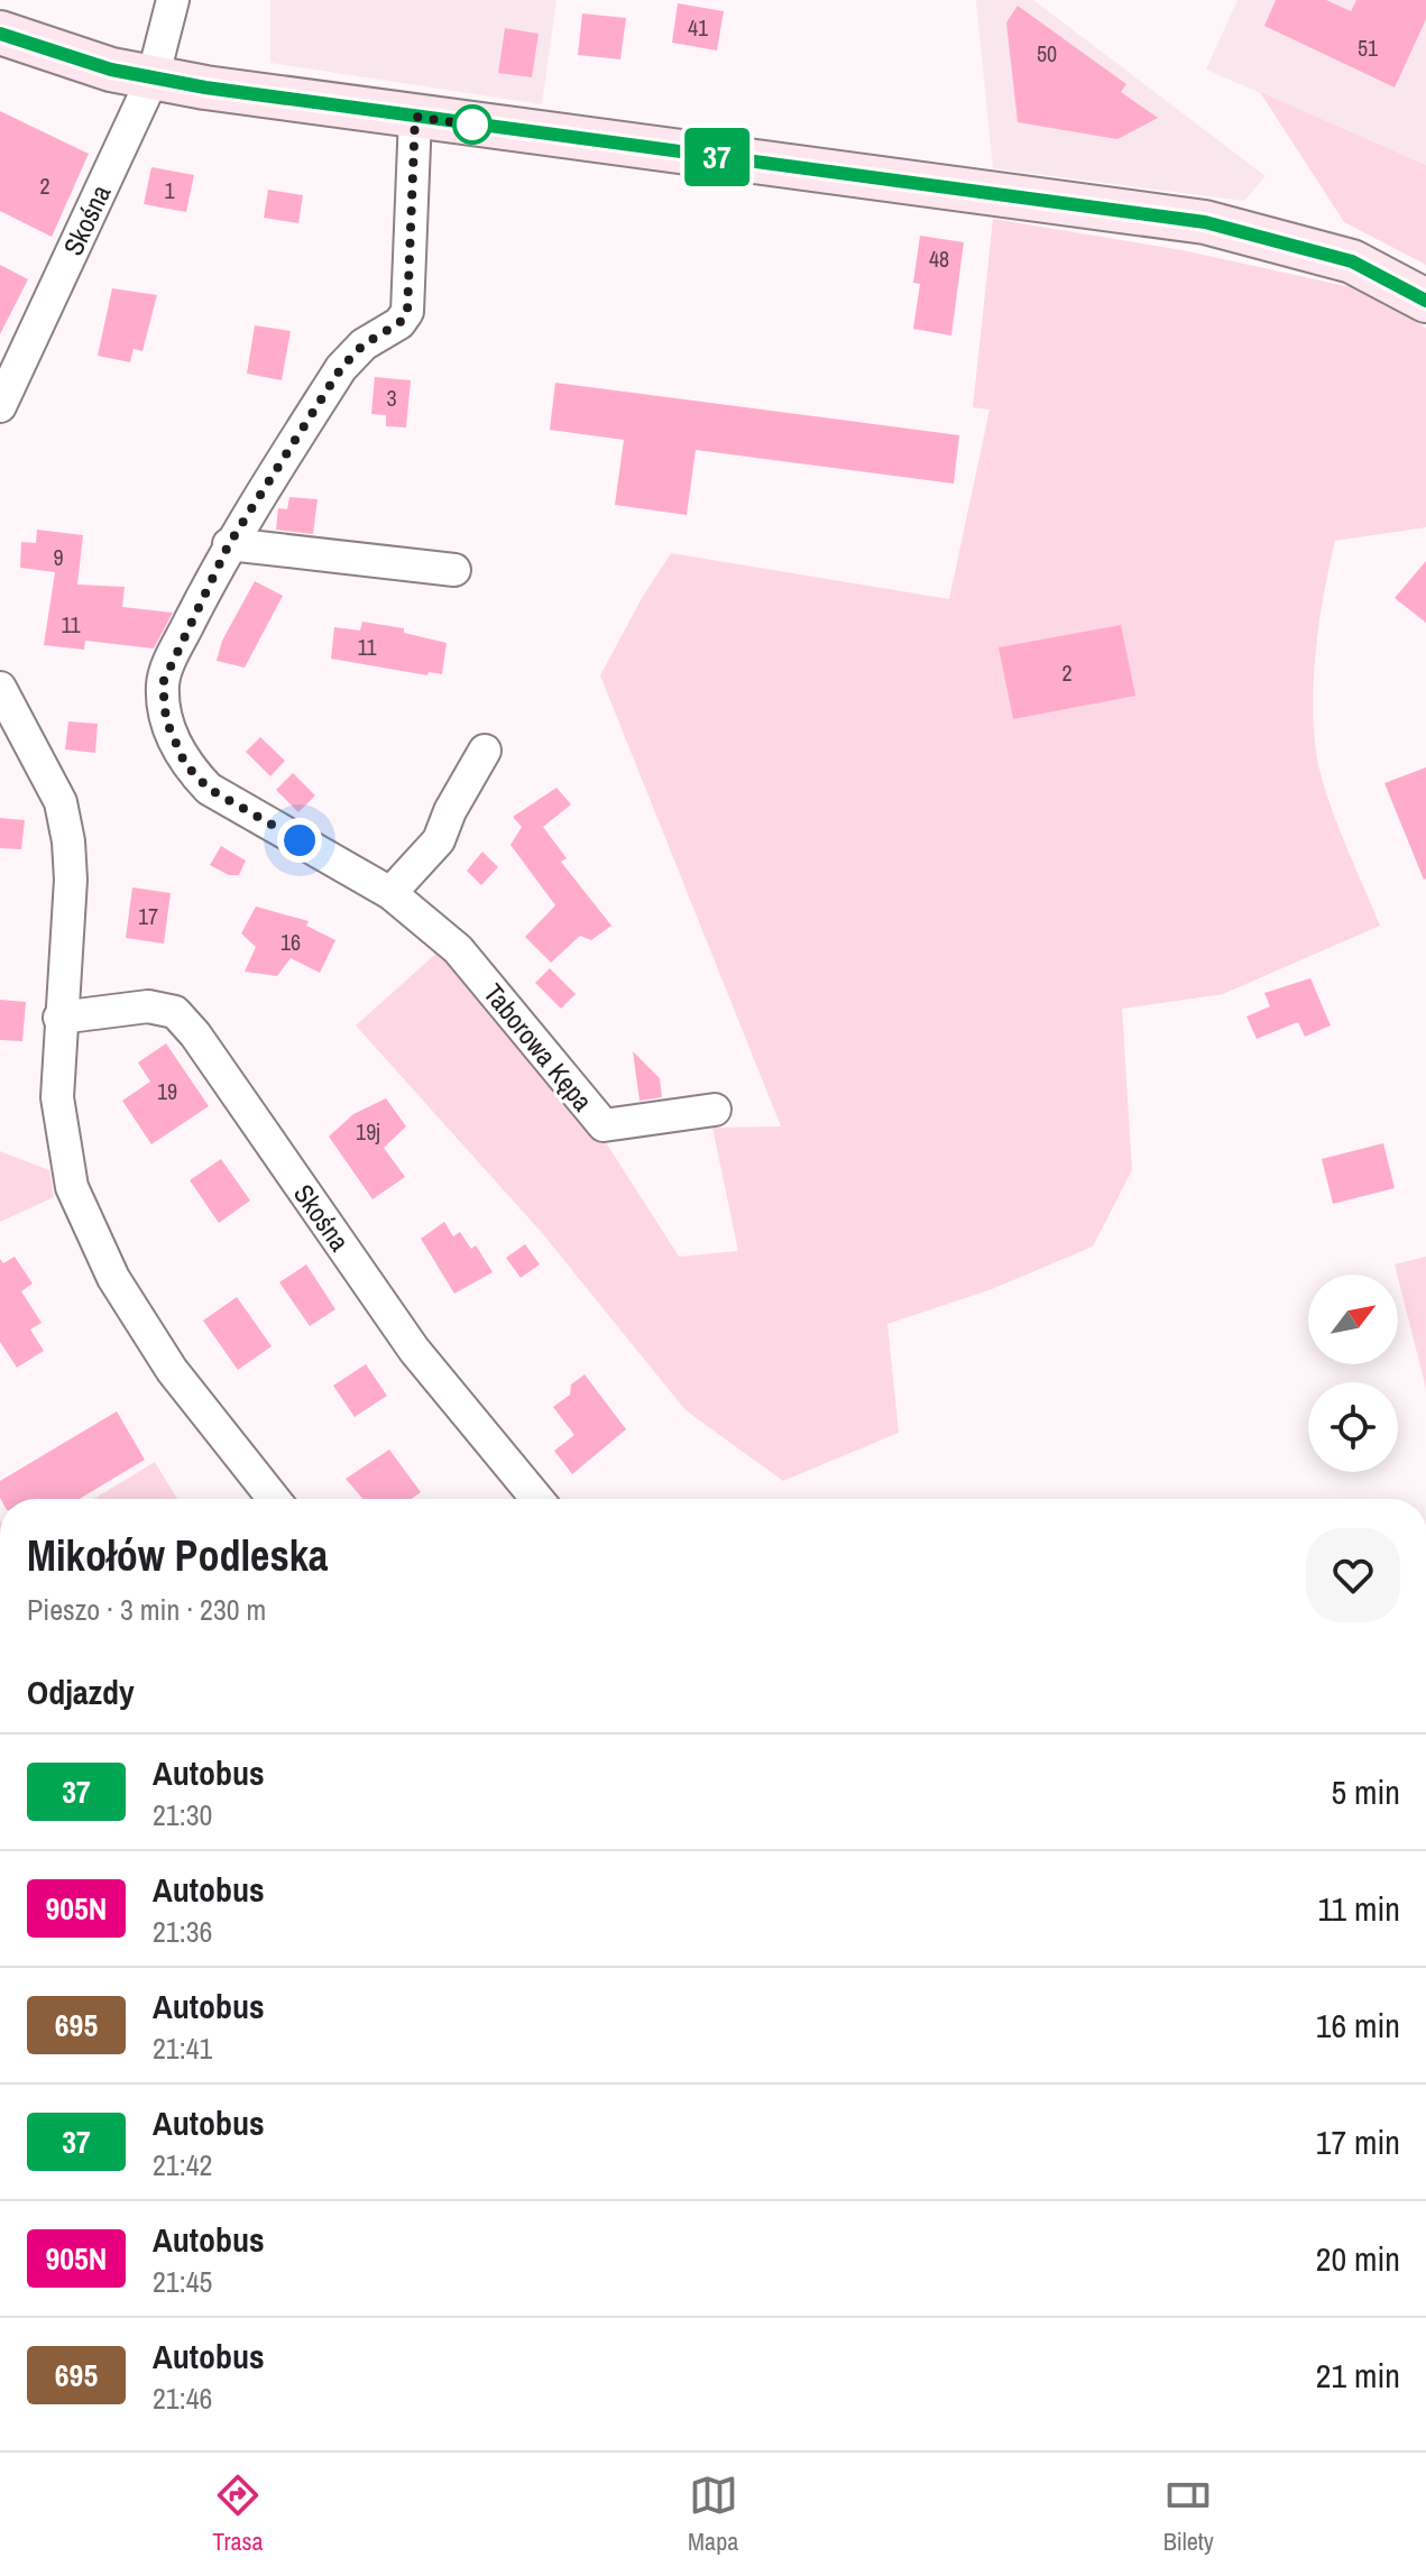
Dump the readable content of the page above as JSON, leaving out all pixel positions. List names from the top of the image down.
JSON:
{
  "streets": {
    "street": ["Skośna", "Taborowa Kępa"]
  },
  "lines": ["bus line 37"],
  "house_numbers": [
    "41",
    "51",
    "50",
    "2",
    "1",
    "48",
    "3",
    "9",
    "11",
    "11",
    "2",
    "17",
    "16",
    "19",
    "19j"
  ],
  "north": "top right",
  "page": {
    "on_map": "37",
    "heading": [
      ["Mikołów Podleska", "Pieszo · 3 min · 230 m"],
      "Odjazdy"
    ],
    "list": [
      {
        "mark": "37",
        "name": "Autobus",
        "note": "21:30",
        "value": "5 min"
      },
      {
        "mark": "905N",
        "name": "Autobus",
        "note": "21:36",
        "value": "11 min"
      },
      {
        "mark": "695",
        "name": "Autobus",
        "note": "21:41",
        "value": "16 min"
      },
      {
        "mark": "37",
        "name": "Autobus",
        "note": "21:42",
        "value": "17 min"
      },
      {
        "mark": "905N",
        "name": "Autobus",
        "note": "21:45",
        "value": "20 min"
      },
      {
        "mark": "695",
        "name": "Autobus",
        "note": "21:46",
        "value": "21 min"
      }
    ],
    "tabs": ["Trasa", "Mapa", "Bilety"]
  }
}
